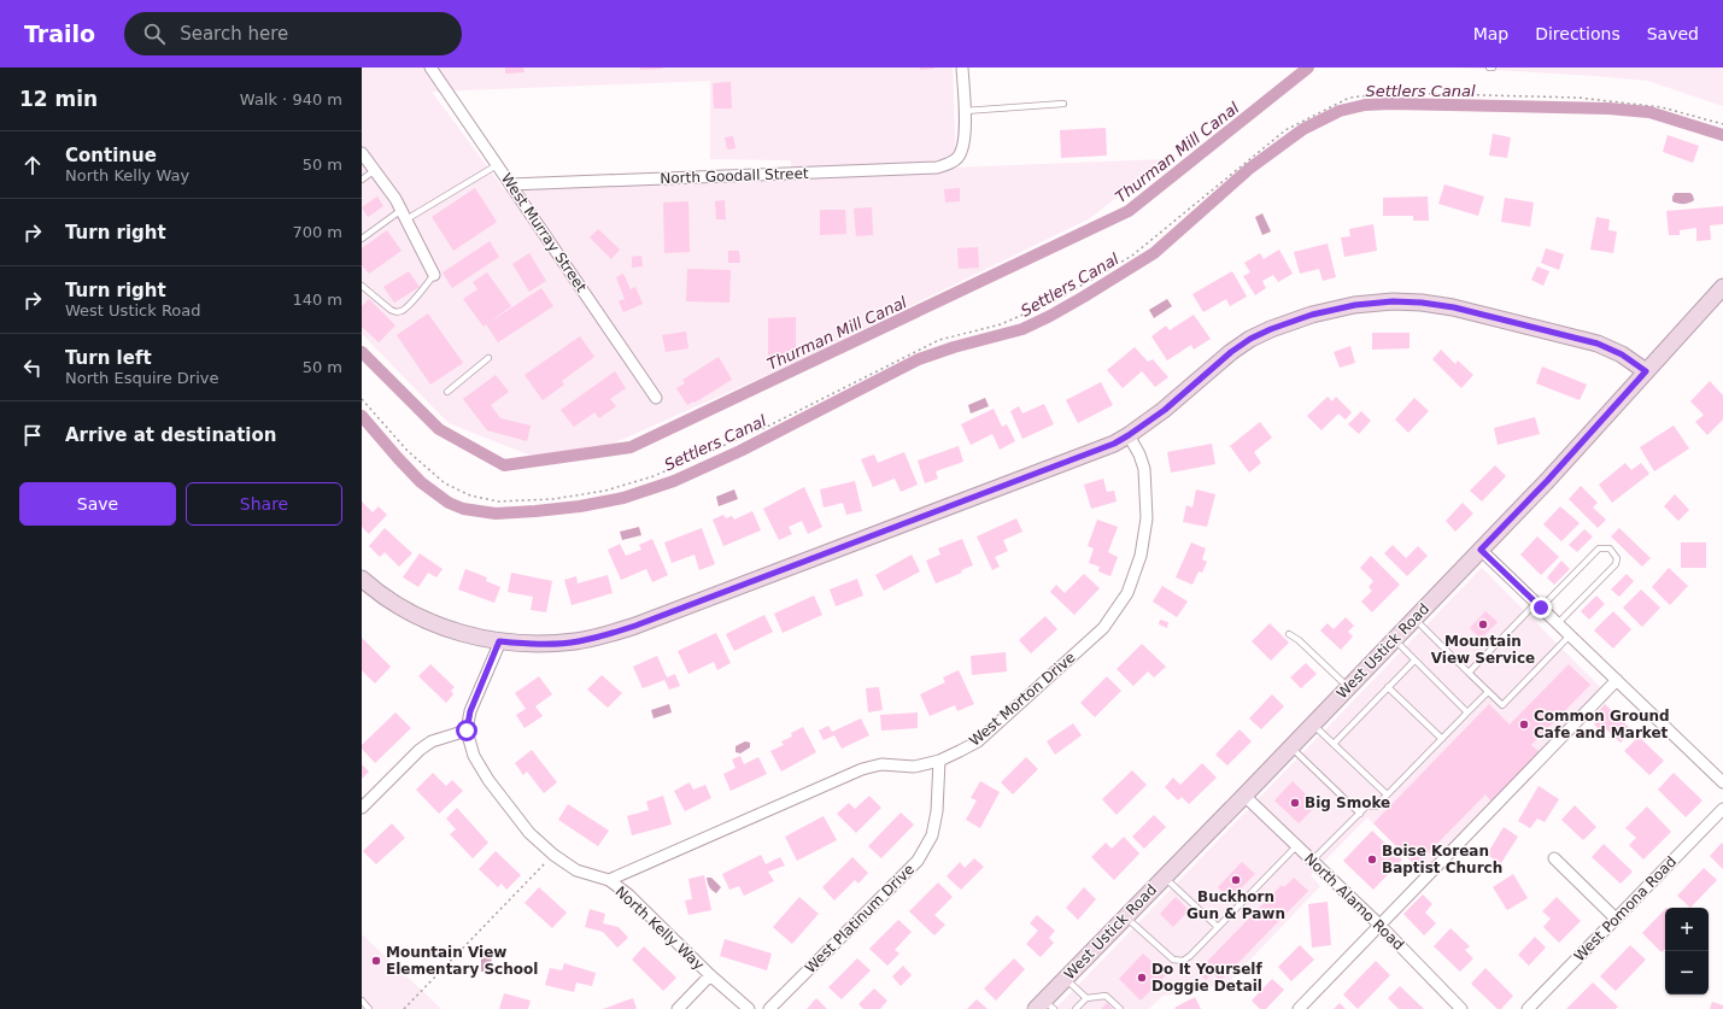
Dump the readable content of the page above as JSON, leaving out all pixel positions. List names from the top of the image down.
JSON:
{
  "streets": {
    "street": [
      "North Goodall Street",
      "West Murray Street",
      "West Ustick Road",
      "West Morton Drive",
      "North Alamo Road",
      "West Pomona Road",
      "West Platinum Drive",
      "North Kelly Way"
    ]
  },
  "crossings": [
    ["North Goodall Street", "West Murray Street"],
    ["West Ustick Road", "North Alamo Road"],
    ["West Morton Drive", "West Platinum Drive"],
    ["West Morton Drive", "North Kelly Way"]
  ],
  "water": ["Settlers Canal", "Thurman Mill Canal"],
  "places": [
    "Mountain View Service",
    "Common Ground Cafe and Market",
    "Big Smoke",
    "Boise Korean Baptist Church",
    "Buckhorn Gun & Pawn",
    "Mountain View Elementary School",
    "Do It Yourself Doggie Detail"
  ],
  "page": {
    "header": "Trailo",
    "search": "Search here",
    "nav": ["Map", "Directions", "Saved"],
    "heading": ["12 min", "Walk · 940 m"],
    "list": [
      ["Continue", "North Kelly Way", "50 m"],
      ["Turn right", "700 m"],
      ["Turn right", "West Ustick Road", "140 m"],
      ["Turn left", "North Esquire Drive", "50 m"],
      "Arrive at destination"
    ],
    "buttons": ["Save", "Share"],
    "map_buttons": ["+", "−"]
  }
}
